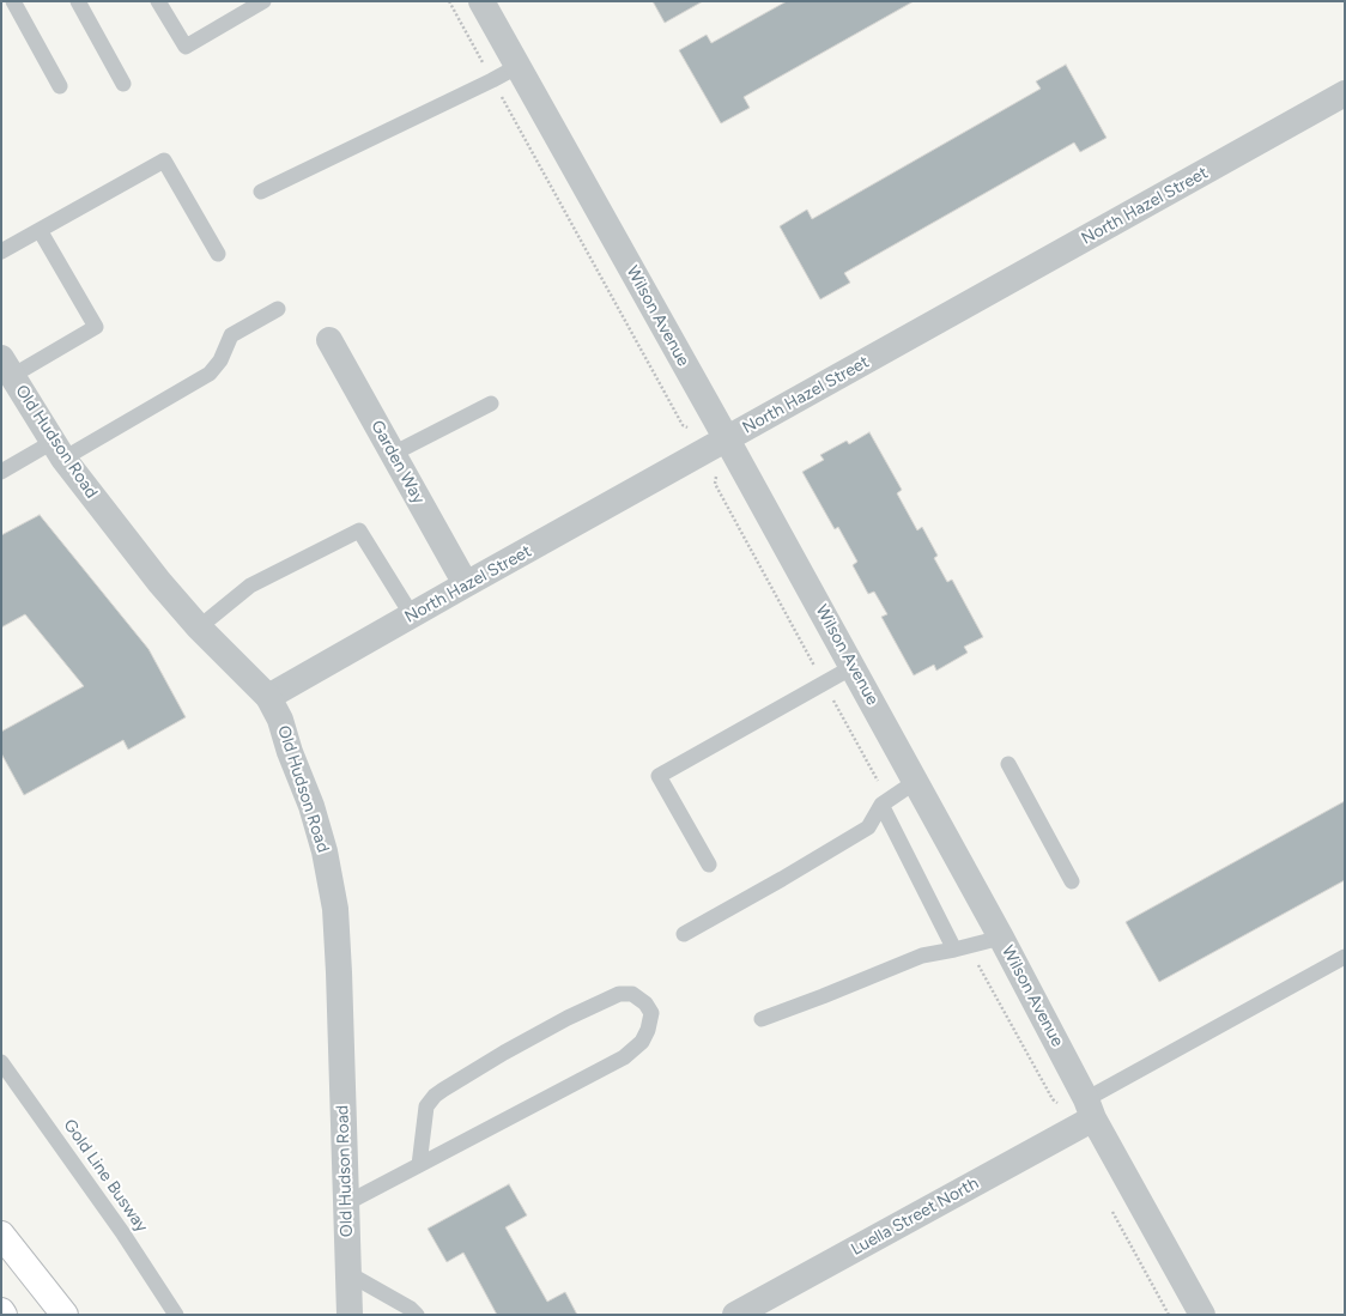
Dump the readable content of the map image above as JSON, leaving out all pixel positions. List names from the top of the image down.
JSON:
{
  "streets": {
    "street": [
      "North Hazel Street",
      "Wilson Avenue",
      "Old Hudson Road",
      "Garden Way",
      "Luella Street North"
    ],
    "lane": ["Gold Line Busway"]
  },
  "crossings": [
    ["North Hazel Street", "Wilson Avenue"],
    ["North Hazel Street", "Old Hudson Road"],
    ["North Hazel Street", "Garden Way"],
    ["Wilson Avenue", "Luella Street North"]
  ]
}
